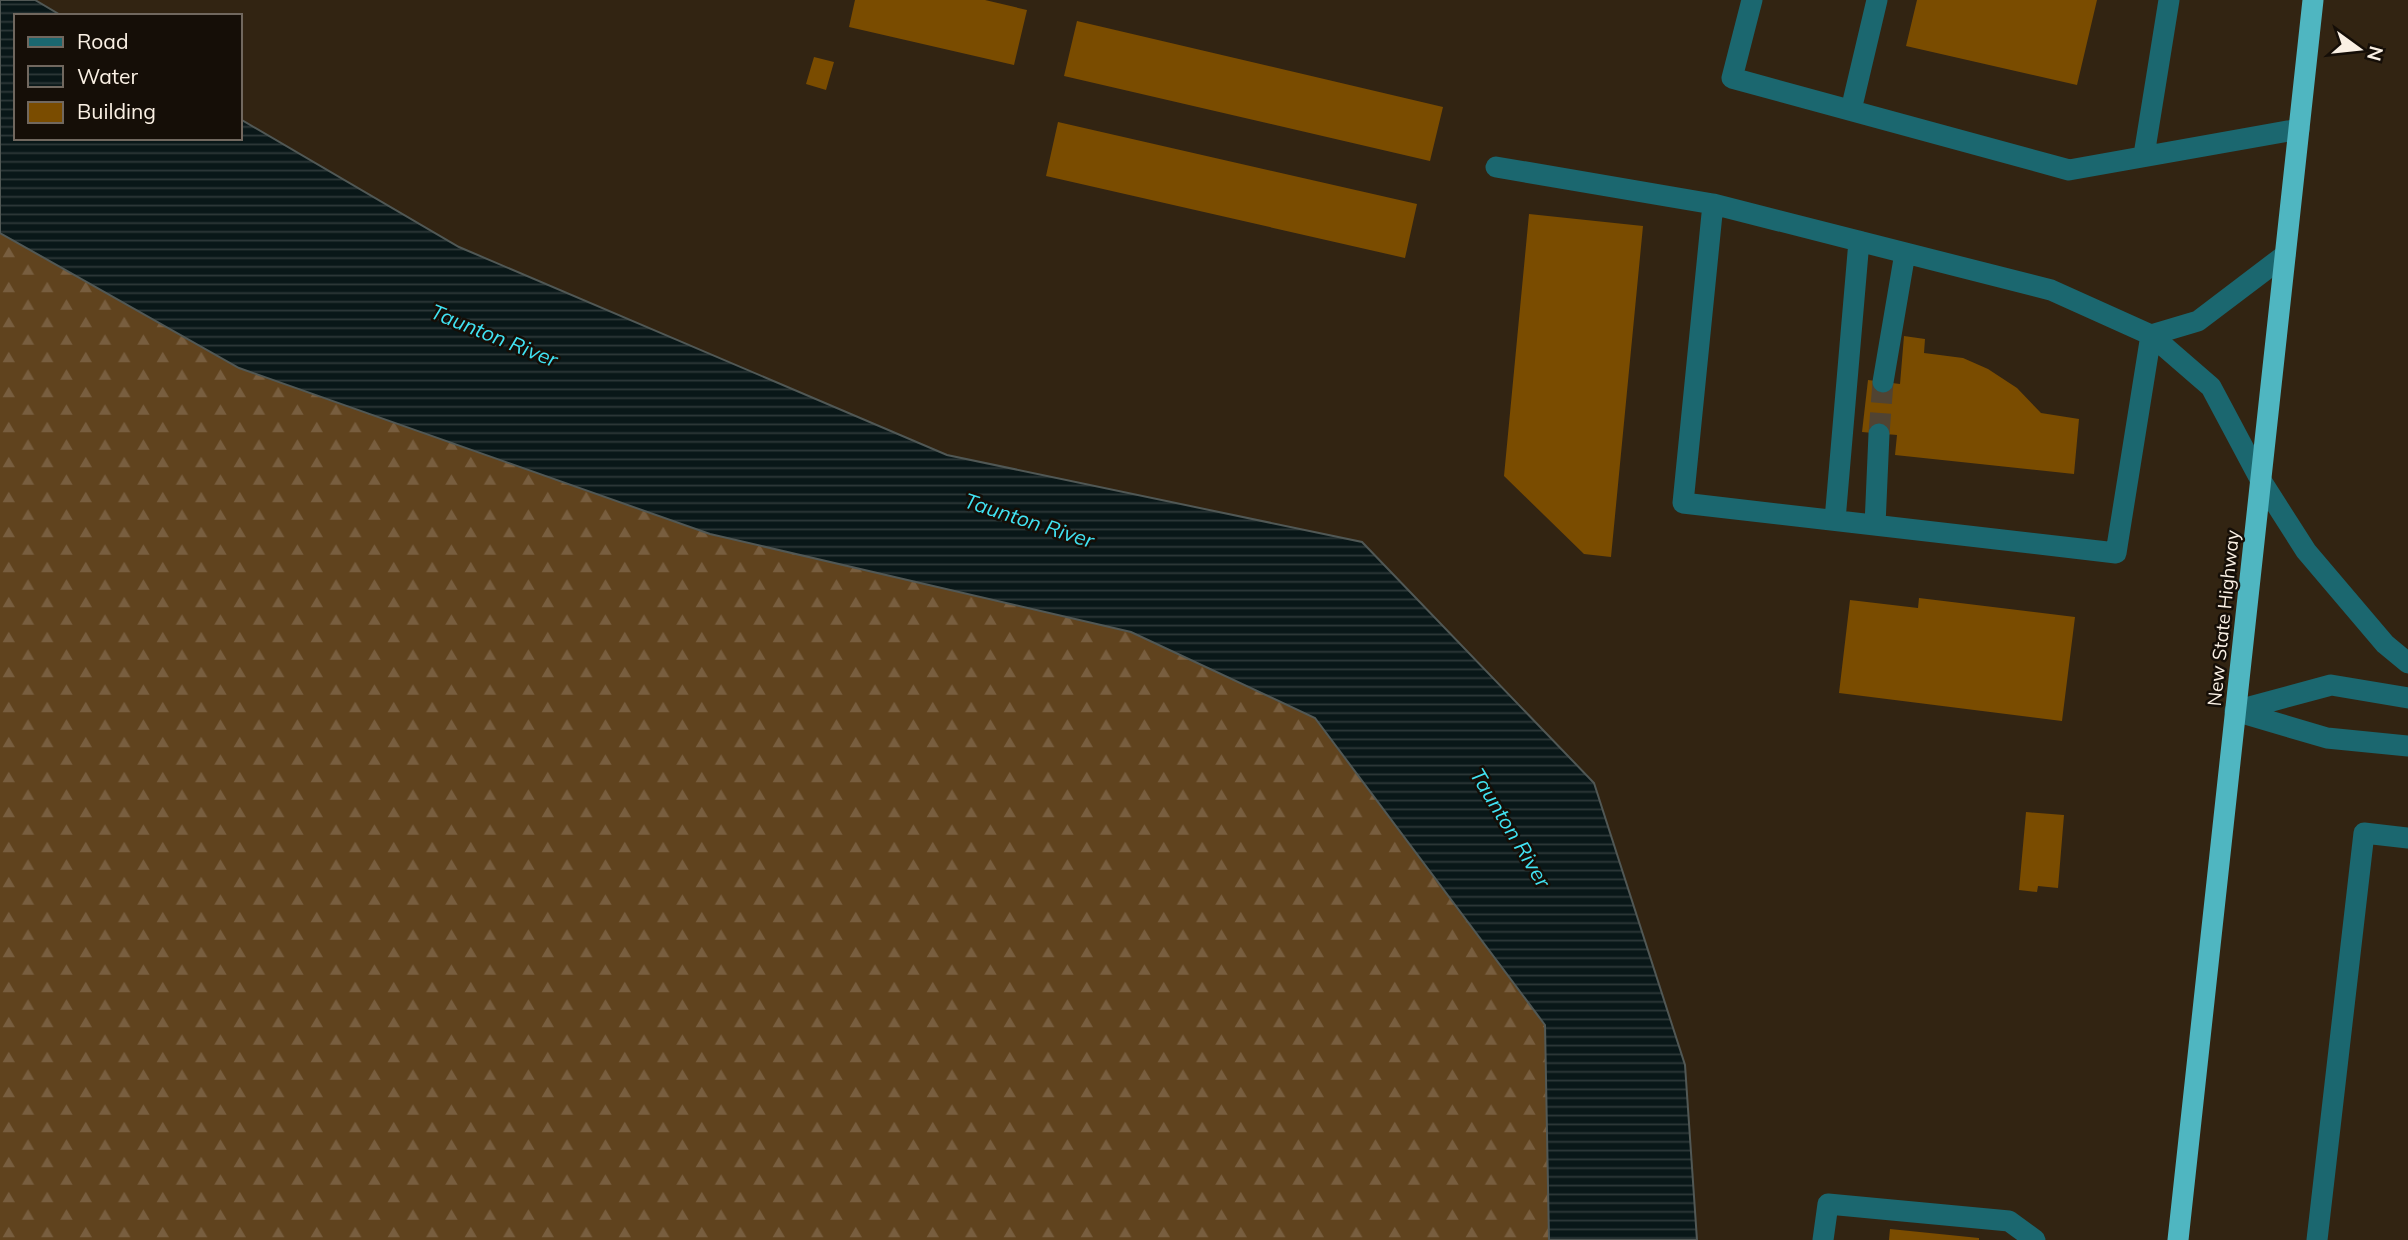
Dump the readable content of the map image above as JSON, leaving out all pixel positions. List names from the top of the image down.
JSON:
{
  "streets": {
    "highway": ["New State Highway"]
  },
  "water": ["Taunton River"],
  "legend": ["Road", "Water", "Building"],
  "north": "right"
}
